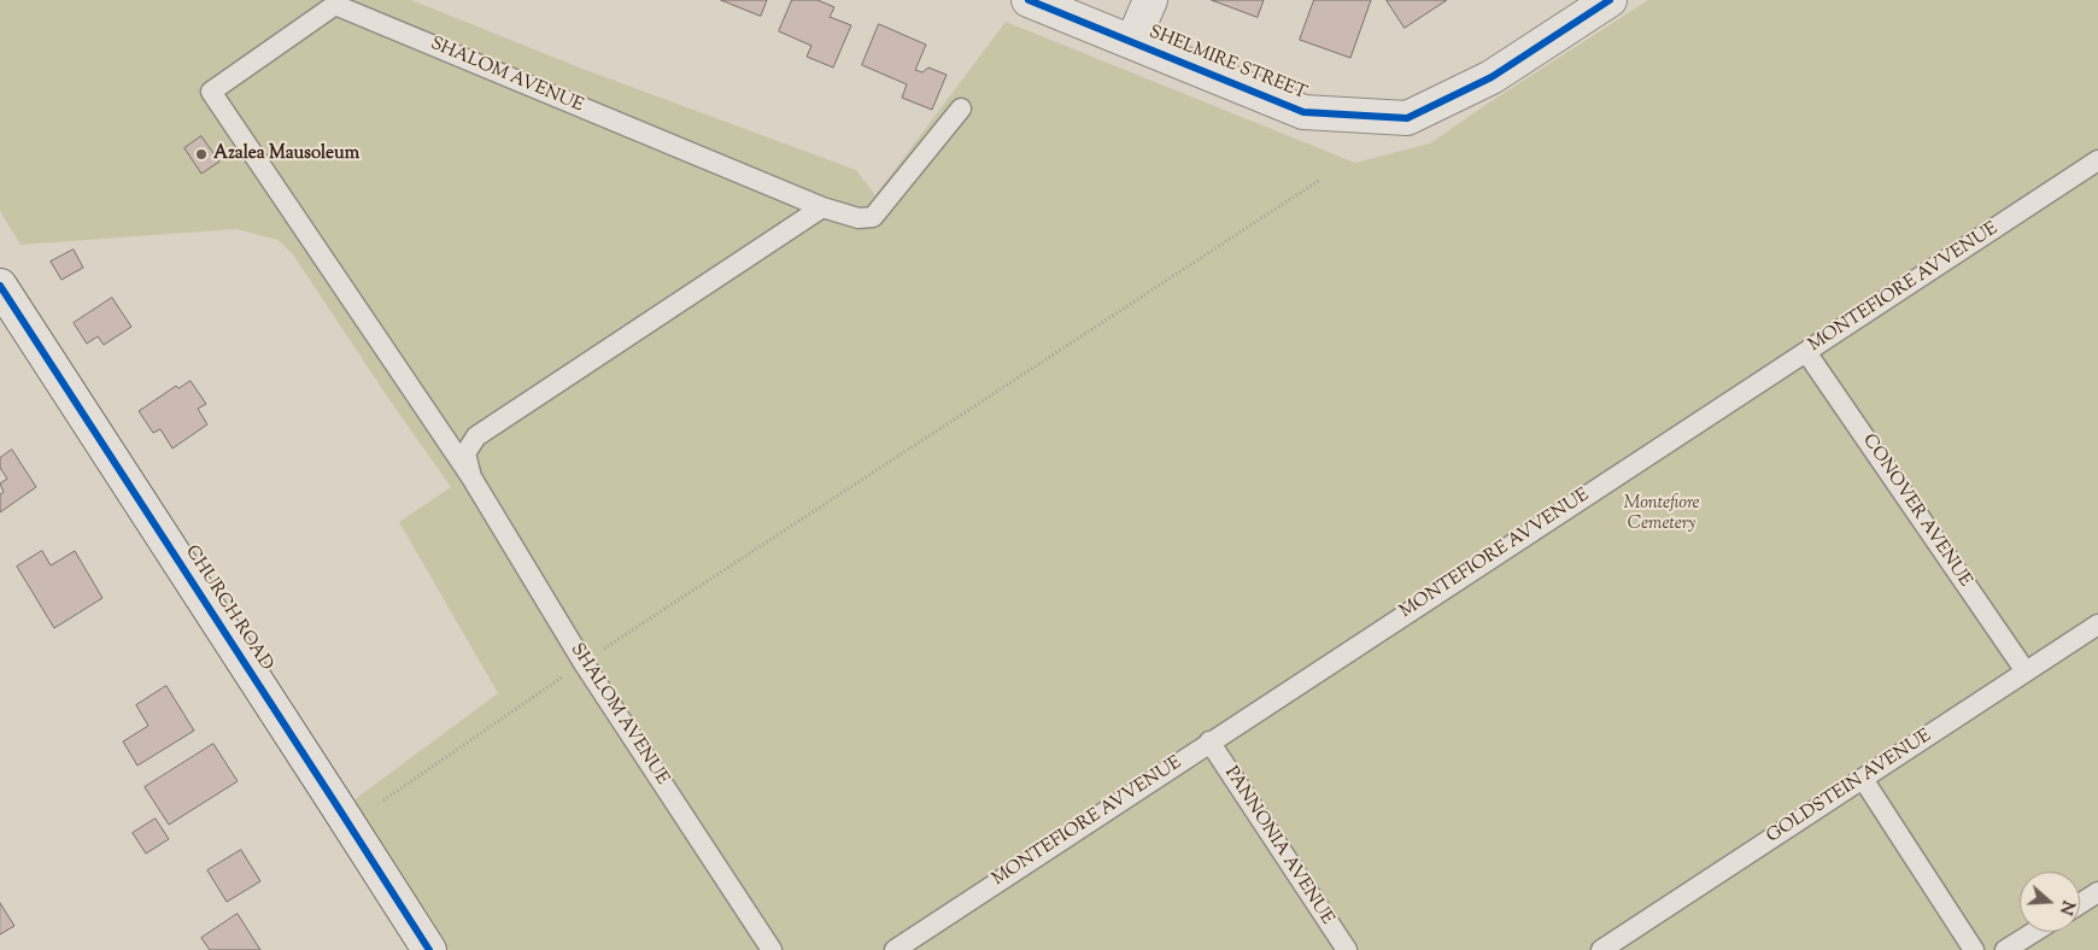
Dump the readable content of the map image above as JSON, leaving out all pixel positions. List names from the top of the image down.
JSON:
{
  "streets": {
    "street": ["SHELMIRE STREET", "CHURCH ROAD"],
    "lane": [
      "SHALOM AVENUE",
      "MONTEFIORE AVVENUE",
      "CONOVER AVENUE",
      "GOLDSTEIN AVENUE",
      "PANNONIA AVENUE"
    ]
  },
  "crossings": [
    ["MONTEFIORE AVVENUE", "CONOVER AVENUE"],
    ["MONTEFIORE AVVENUE", "PANNONIA AVENUE"],
    ["CONOVER AVENUE", "GOLDSTEIN AVENUE"]
  ],
  "parks": ["Montefiore Cemetery"],
  "places": ["Azalea Mausoleum"],
  "north": "right"
}
